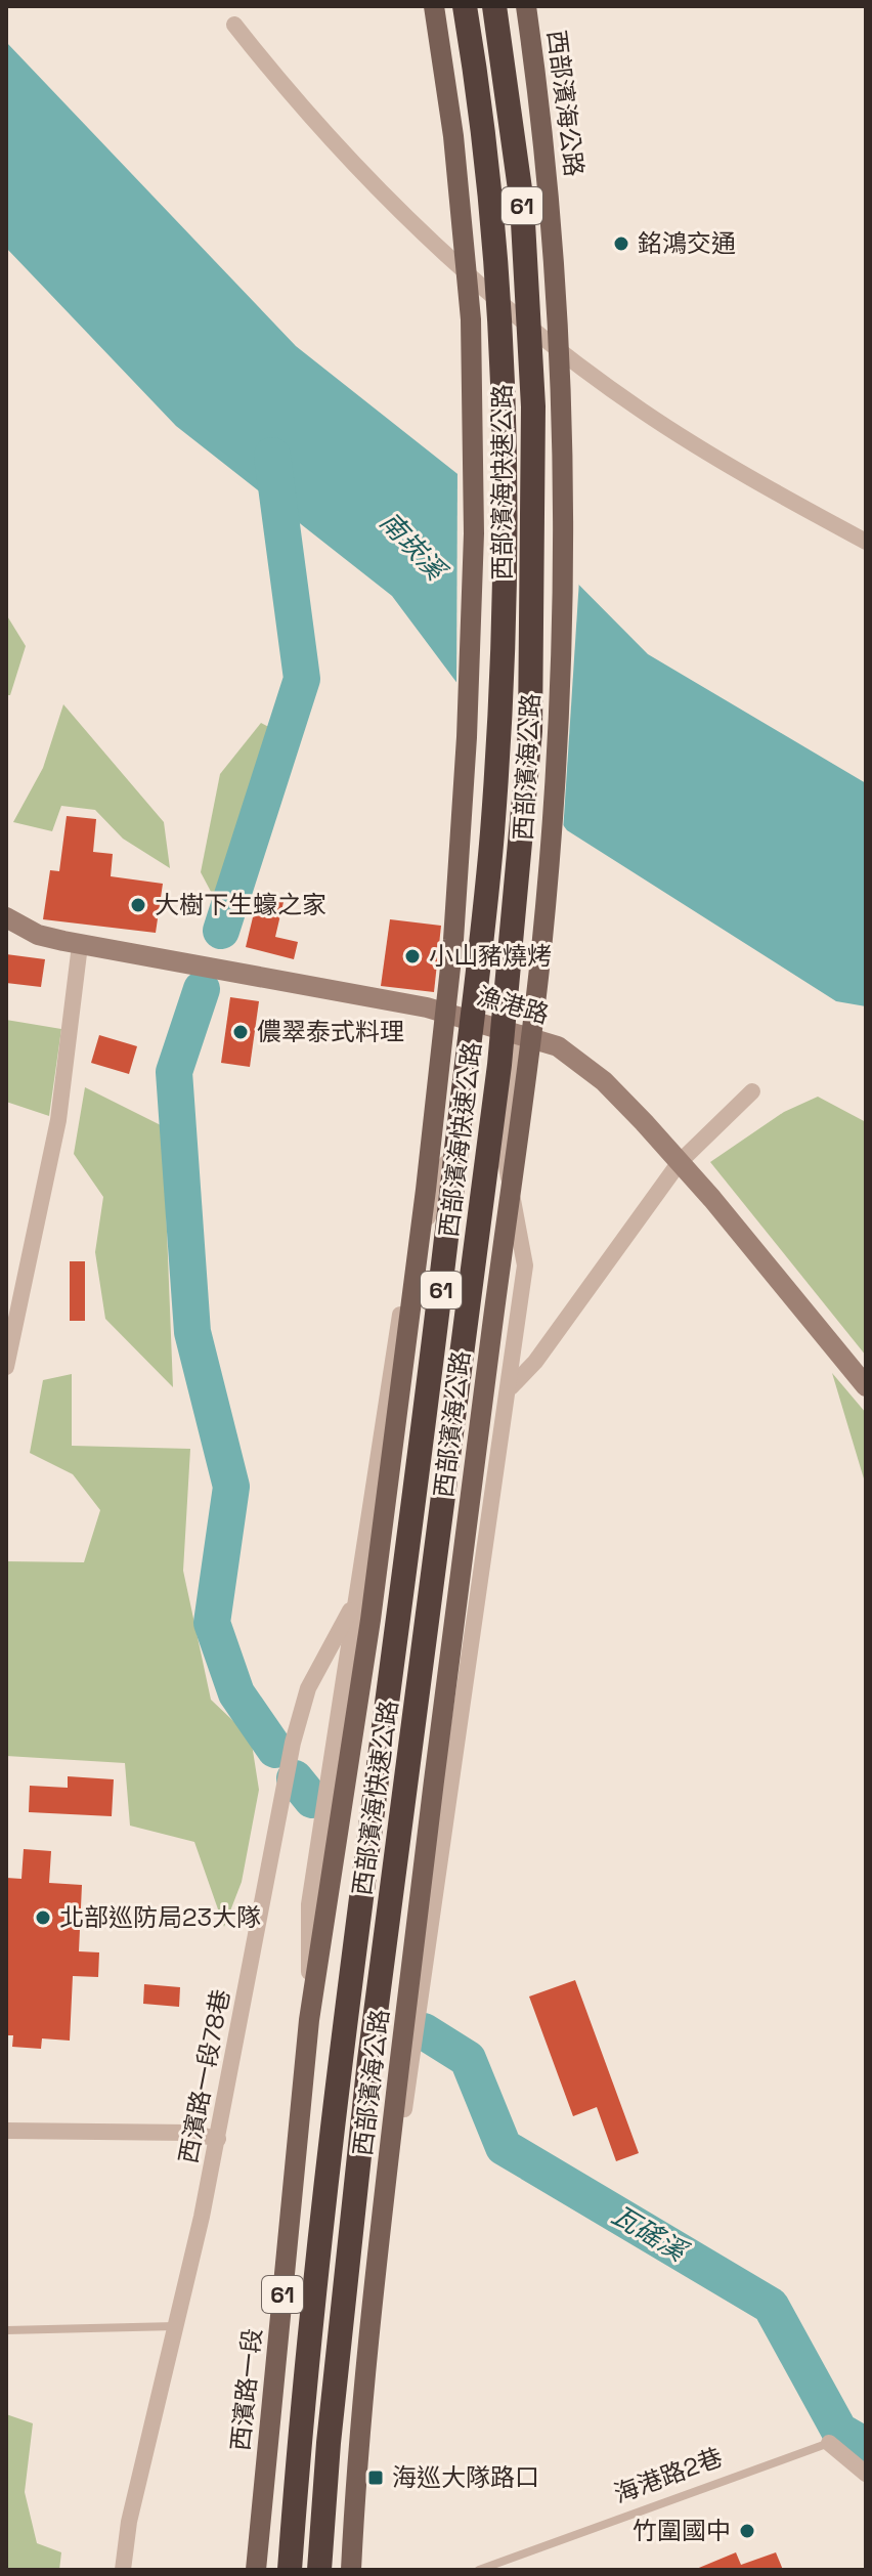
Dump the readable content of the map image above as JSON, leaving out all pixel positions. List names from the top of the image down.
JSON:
{
  "streets": {
    "highway": ["61", "西部濱海快速公路"],
    "main road": ["西部濱海公路", "西濱路一段"],
    "street": ["漁港路", "西濱路一段78巷", "海港路2巷"]
  },
  "crossings": [
    ["西部濱海公路", "61"],
    ["61", "西濱路一段"]
  ],
  "water": ["南崁溪", "瓦磘溪"],
  "places": {
    "other": [
      "銘鴻交通",
      "大樹下生蠔之家",
      "小山豬燒烤",
      "儂翠泰式料理",
      "北部巡防局23大隊",
      "竹圍國中"
    ],
    "transit": ["海巡大隊路口"]
  }
}
